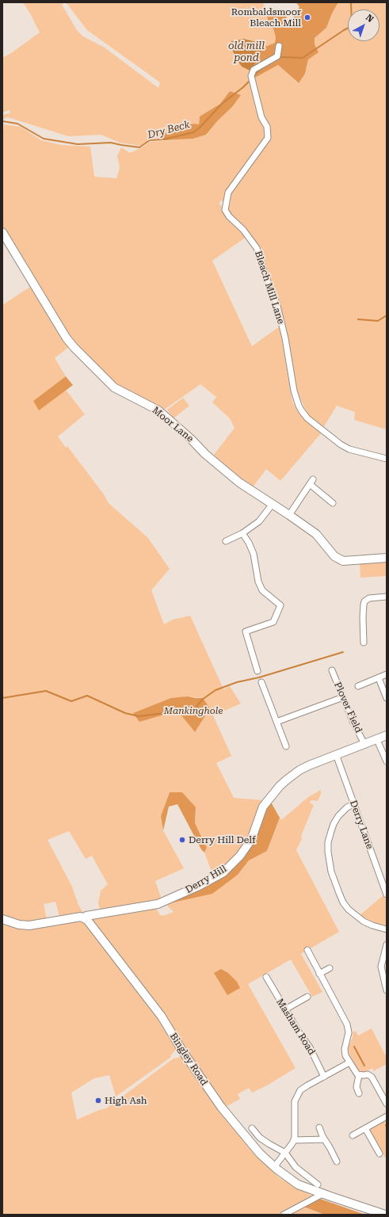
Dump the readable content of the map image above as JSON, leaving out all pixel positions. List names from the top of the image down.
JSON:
{
  "streets": {
    "street": [
      "Bleach Mill Lane",
      "Moor Lane",
      "Plover Field",
      "Derry Lane",
      "Derry Hill",
      "Masham Road",
      "Bingley Road"
    ]
  },
  "crossings": [
    ["Plover Field", "Derry Hill"],
    ["Derry Lane", "Derry Hill"],
    ["Derry Hill", "Bingley Road"]
  ],
  "water": ["old mill pond", "Dry Beck"],
  "parks": ["Mankinghole"],
  "places": ["Rombaldsmoor Bleach Mill", "Derry Hill Delf", "High Ash"],
  "north": "top right"
}
